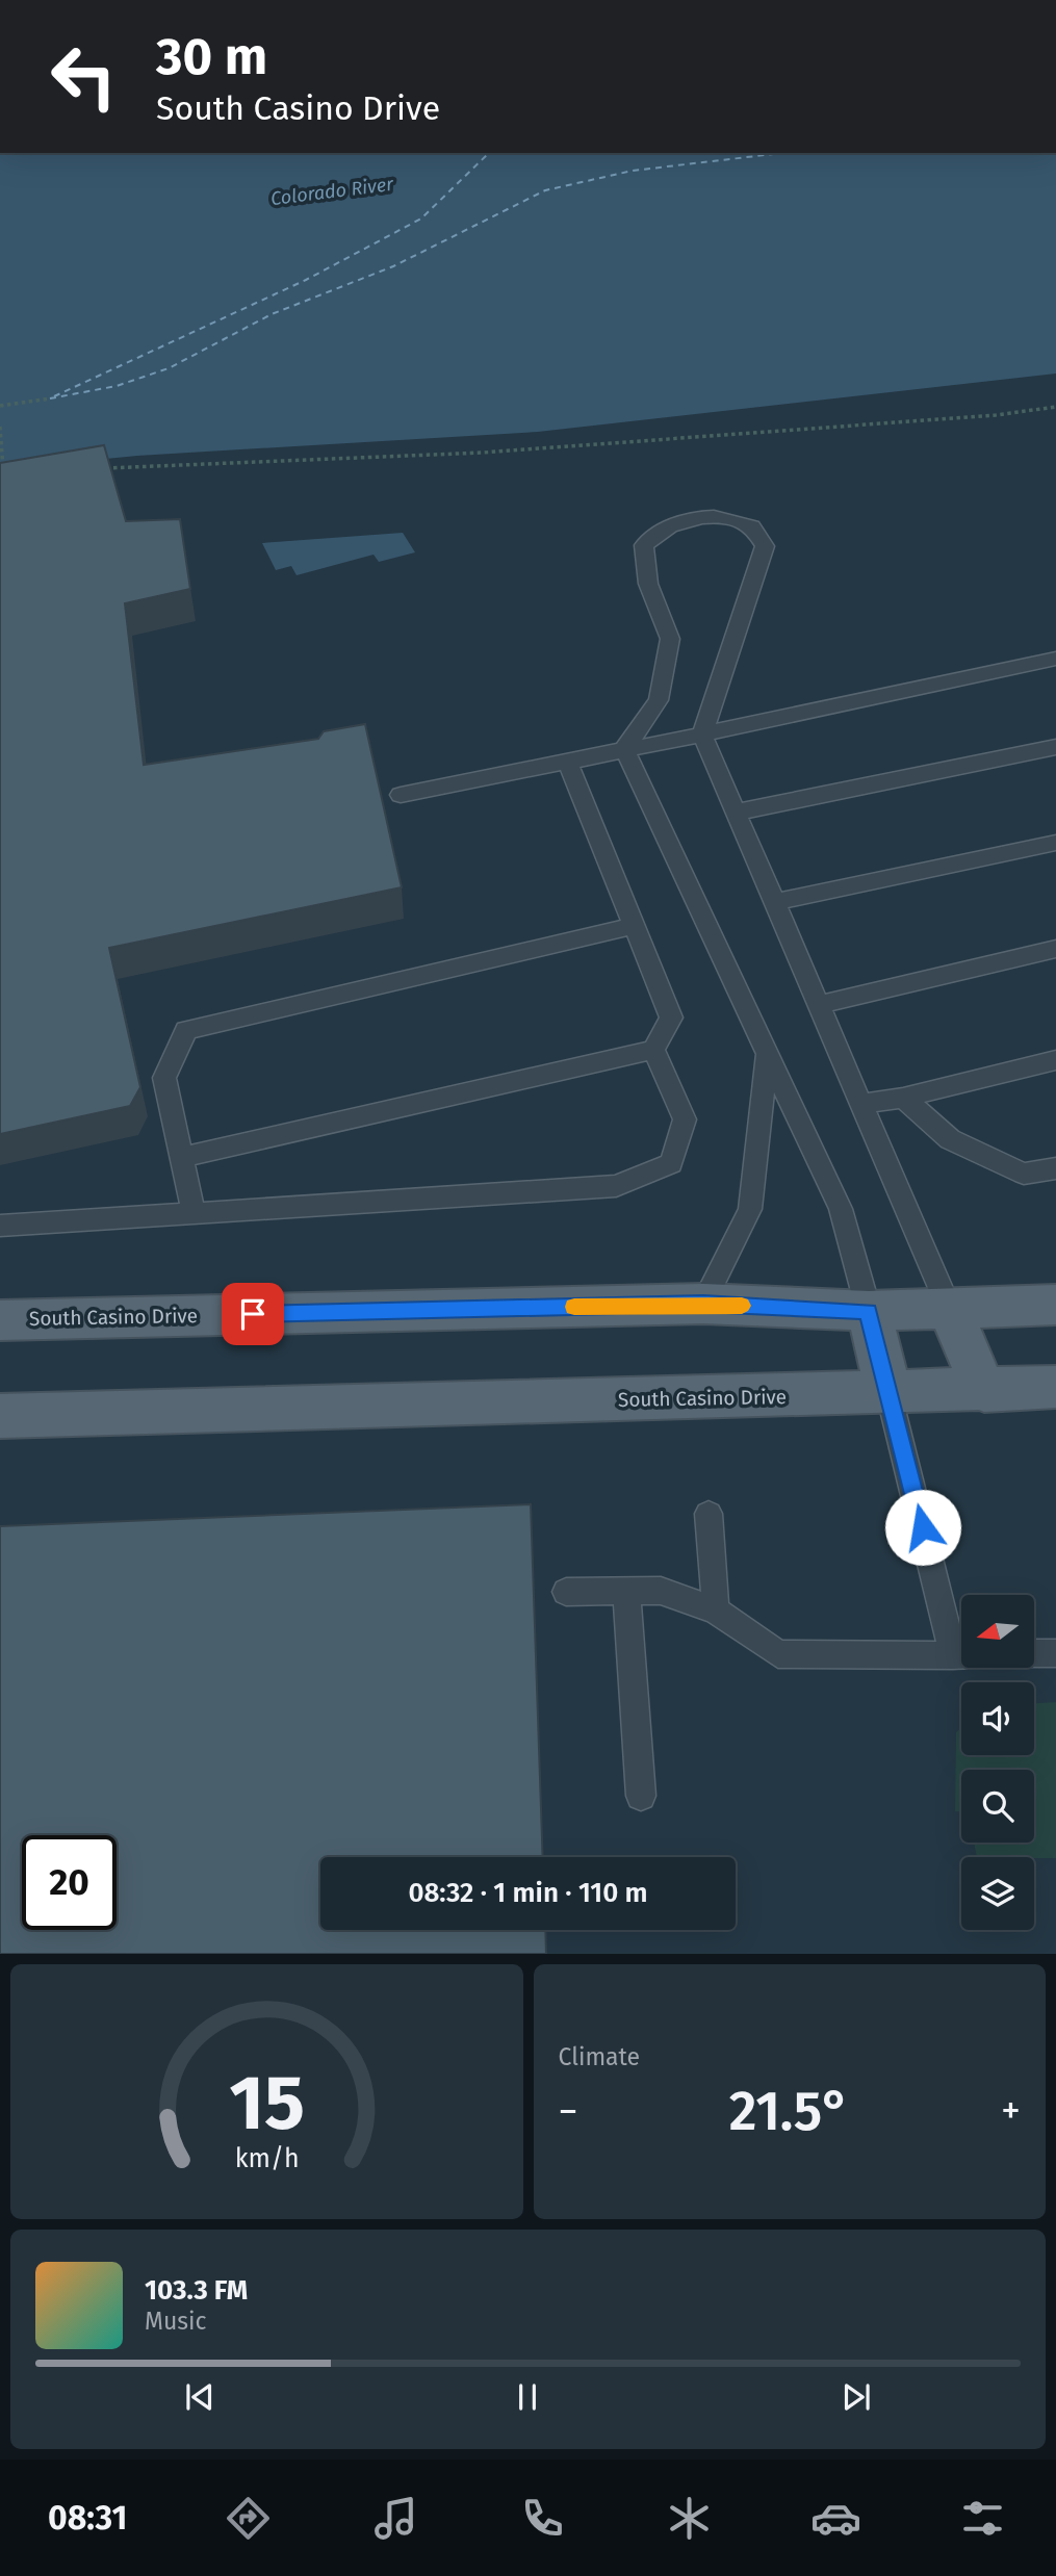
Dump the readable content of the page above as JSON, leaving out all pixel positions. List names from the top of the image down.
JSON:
{
  "streets": {
    "main road": ["South Casino Drive"]
  },
  "water": ["Colorado River"],
  "north": "left",
  "page": {
    "turn": ["30 m", "South Casino Drive"],
    "limit": "20",
    "trip": "08:32 · 1 min · 110 m",
    "tile": "Climate",
    "heat": ["−", "21.5°", "+"],
    "song": ["103.3 FM", "Music"],
    "tabs": "08:31",
    "gauge": ["15", "km/h"]
  }
}
